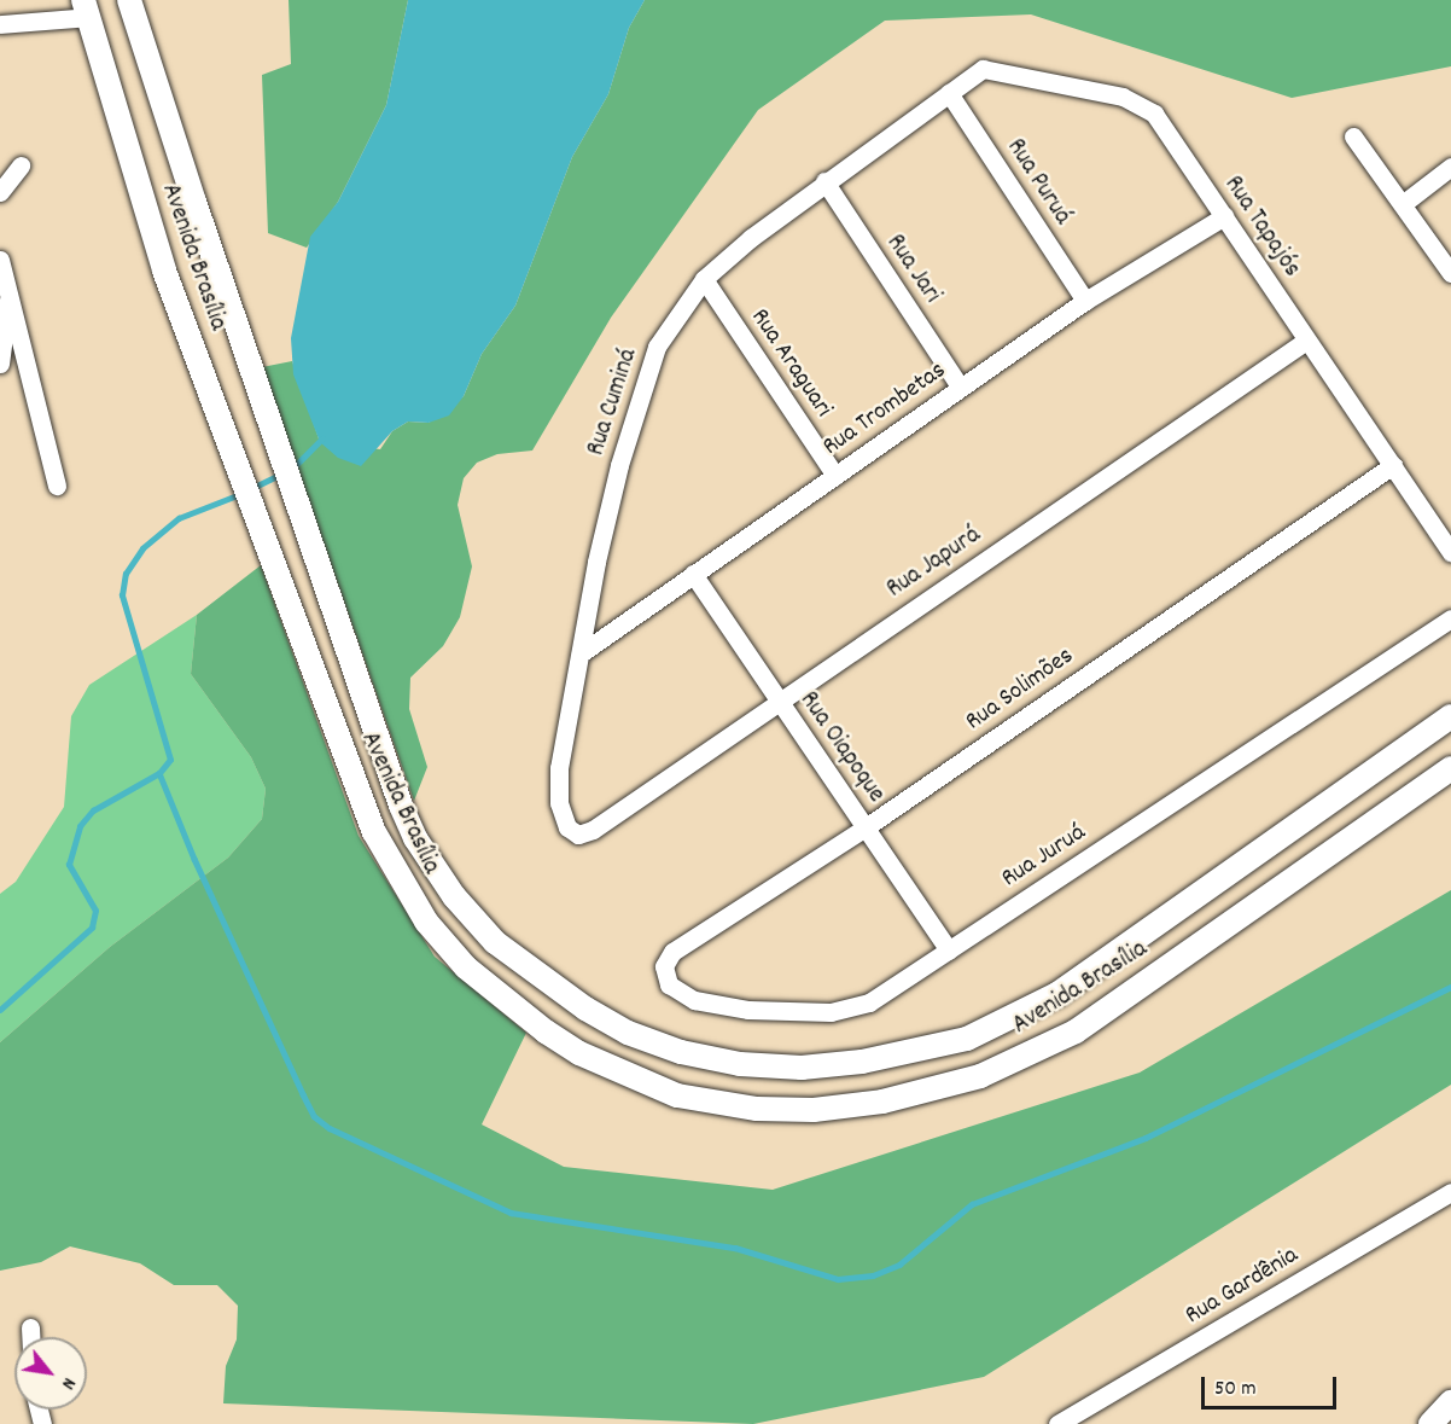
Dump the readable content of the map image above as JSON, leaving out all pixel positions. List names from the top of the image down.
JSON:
{
  "streets": {
    "street": [
      "Rua Puruá",
      "Rua Tapajós",
      "Avenida Brasília",
      "Rua Jari",
      "Rua Araguari",
      "Rua Cuminá",
      "Rua Trombetas",
      "Rua Japurá",
      "Rua Solimões",
      "Rua Oiapoque",
      "Rua Juruá",
      "Rua Gardênia"
    ]
  },
  "crossings": [
    ["Rua Puruá", "Rua Tapajós"],
    ["Rua Puruá", "Rua Cuminá"],
    ["Rua Puruá", "Rua Trombetas"],
    ["Rua Tapajós", "Rua Cuminá"],
    ["Rua Tapajós", "Rua Trombetas"],
    ["Rua Tapajós", "Rua Japurá"],
    ["Rua Tapajós", "Rua Solimões"],
    ["Rua Jari", "Rua Cuminá"],
    ["Rua Jari", "Rua Trombetas"],
    ["Rua Araguari", "Rua Cuminá"],
    ["Rua Araguari", "Rua Trombetas"],
    ["Rua Cuminá", "Rua Trombetas"],
    ["Rua Cuminá", "Rua Japurá"],
    ["Rua Trombetas", "Rua Oiapoque"],
    ["Rua Japurá", "Rua Oiapoque"],
    ["Rua Solimões", "Rua Oiapoque"],
    ["Rua Solimões", "Rua Juruá"],
    ["Rua Oiapoque", "Rua Juruá"]
  ],
  "scale_bar": "50 m",
  "north": "bottom right"
}
